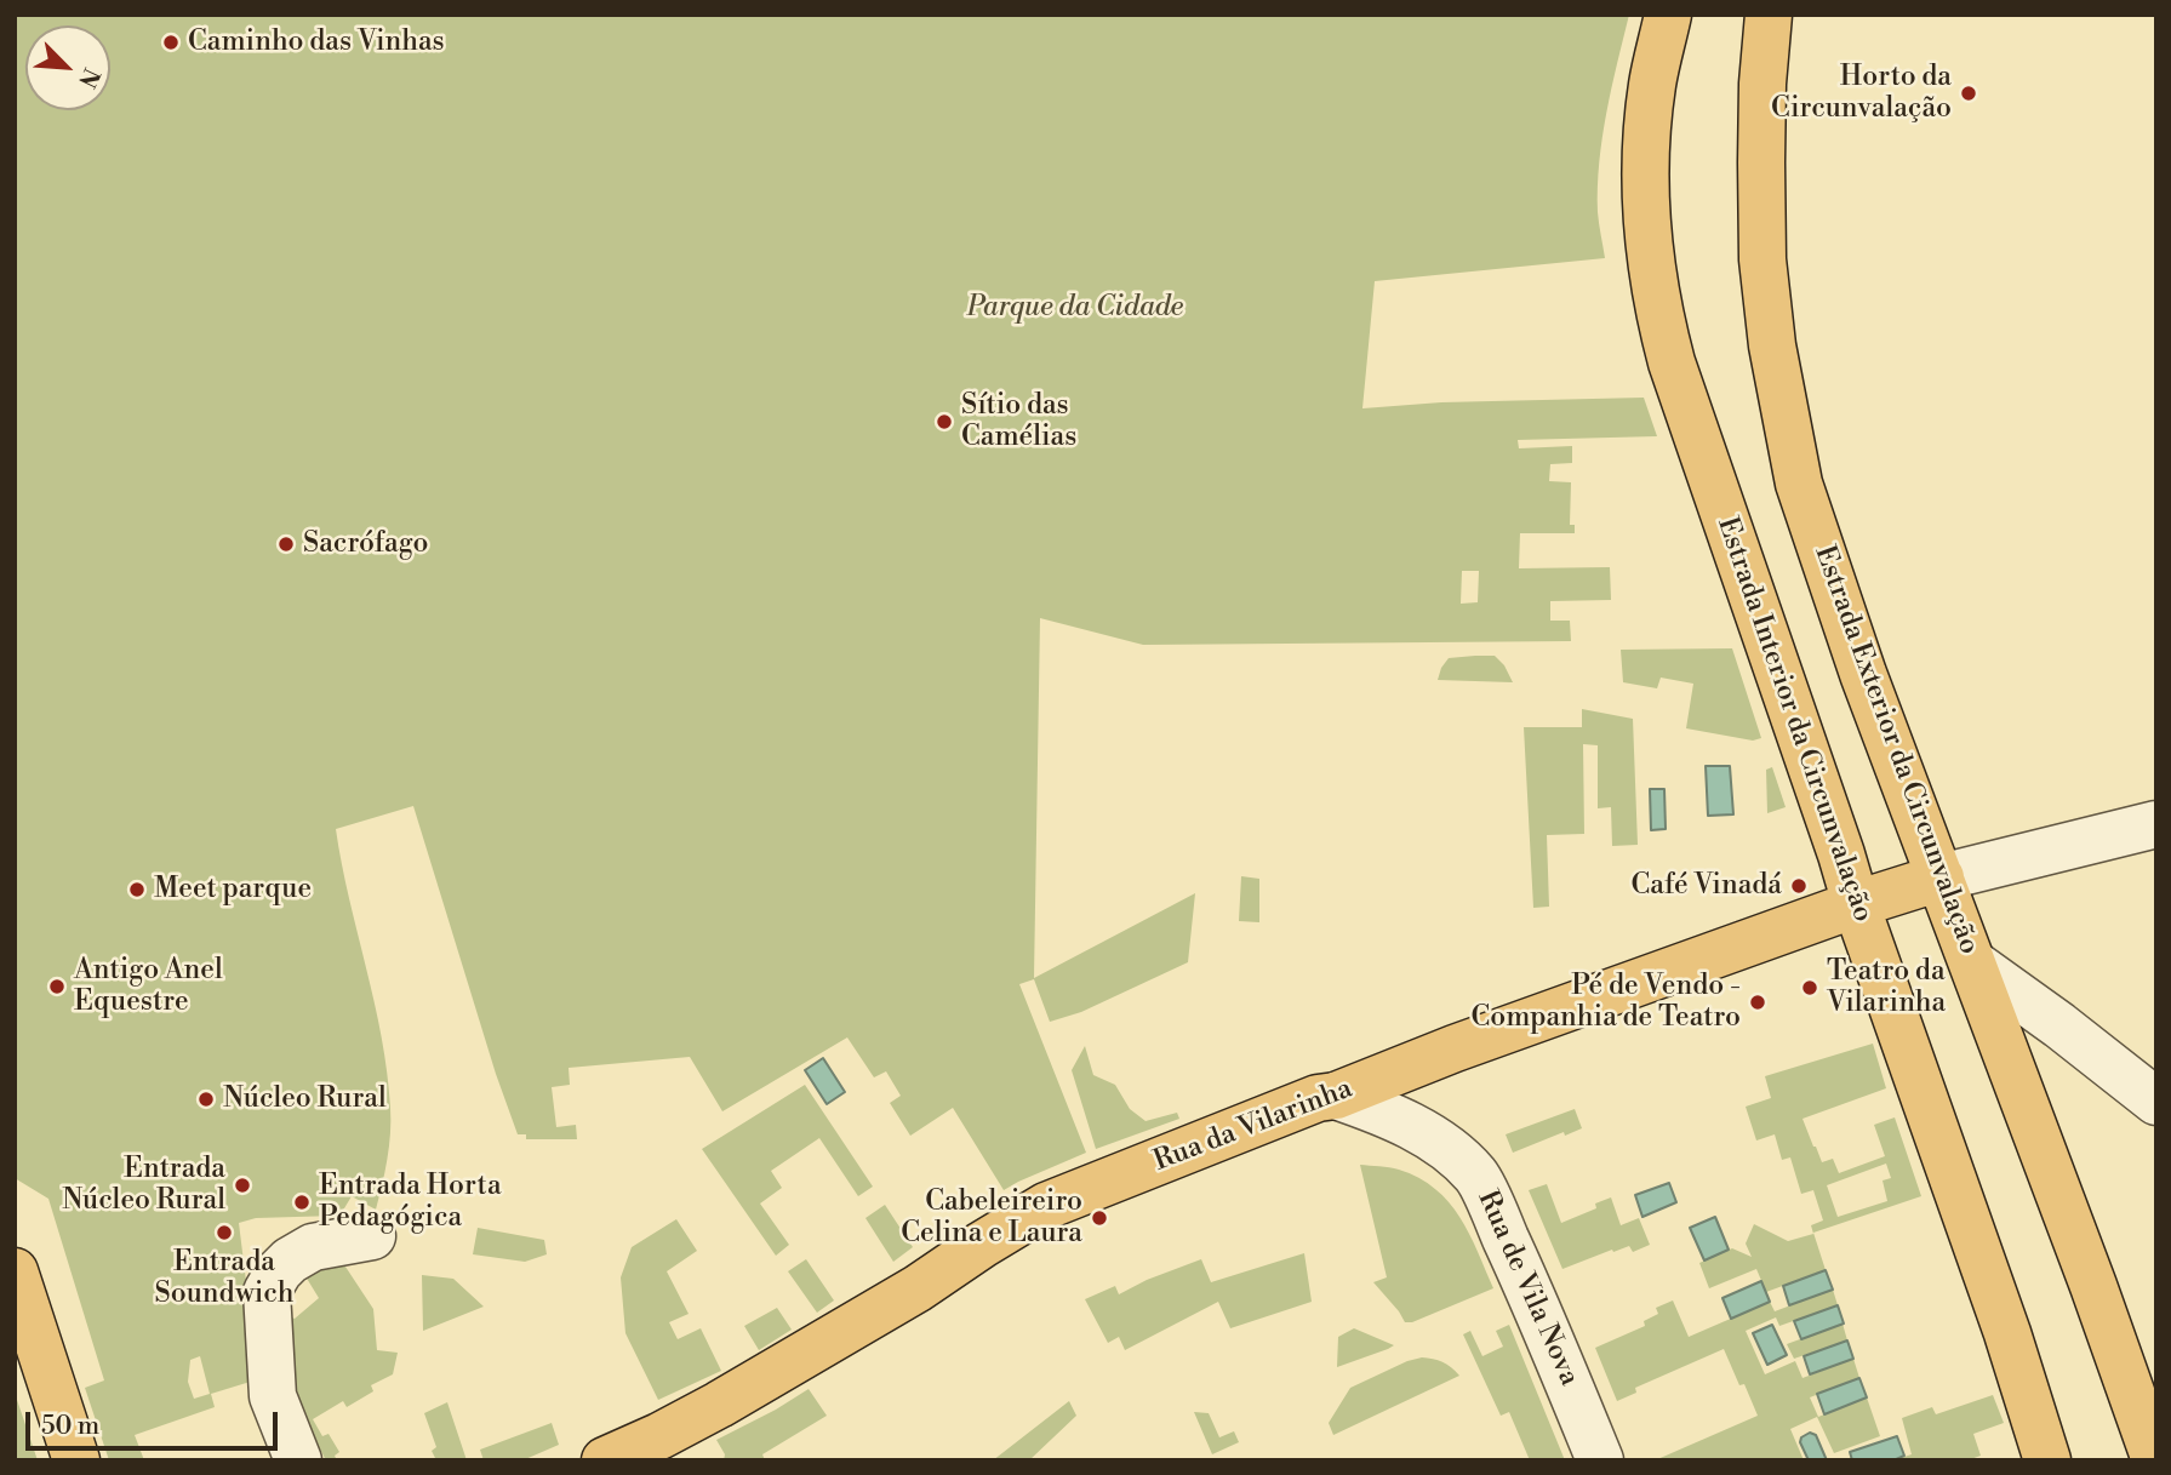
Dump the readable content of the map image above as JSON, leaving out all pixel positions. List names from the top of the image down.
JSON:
{
  "streets": {
    "main road": ["Estrada Interior da Circunvalação", "Estrada Exterior da Circunvalação", "Rua da Vilarinha"],
    "street": ["Rua de Vila Nova"]
  },
  "crossings": [
    ["Estrada Interior da Circunvalação", "Rua da Vilarinha"],
    ["Estrada Exterior da Circunvalação", "Rua da Vilarinha"],
    ["Rua da Vilarinha", "Rua de Vila Nova"]
  ],
  "parks": ["Parque da Cidade"],
  "places": [
    "Caminho das Vinhas",
    "Horto da Circunvalação",
    "Sítio das Camélias",
    "Sacrófago",
    "Café Vinadá",
    "Meet parque",
    "Antigo Anel Equestre",
    "Teatro da Vilarinha",
    "Pé de Vendo - Companhia de Teatro",
    "Núcleo Rural",
    "Entrada Núcleo Rural",
    "Entrada Horta Pedagógica",
    "Cabeleireiro Celina e Laura",
    "Entrada Soundwich"
  ],
  "scale_bar": "50 m",
  "north": "bottom right"
}
